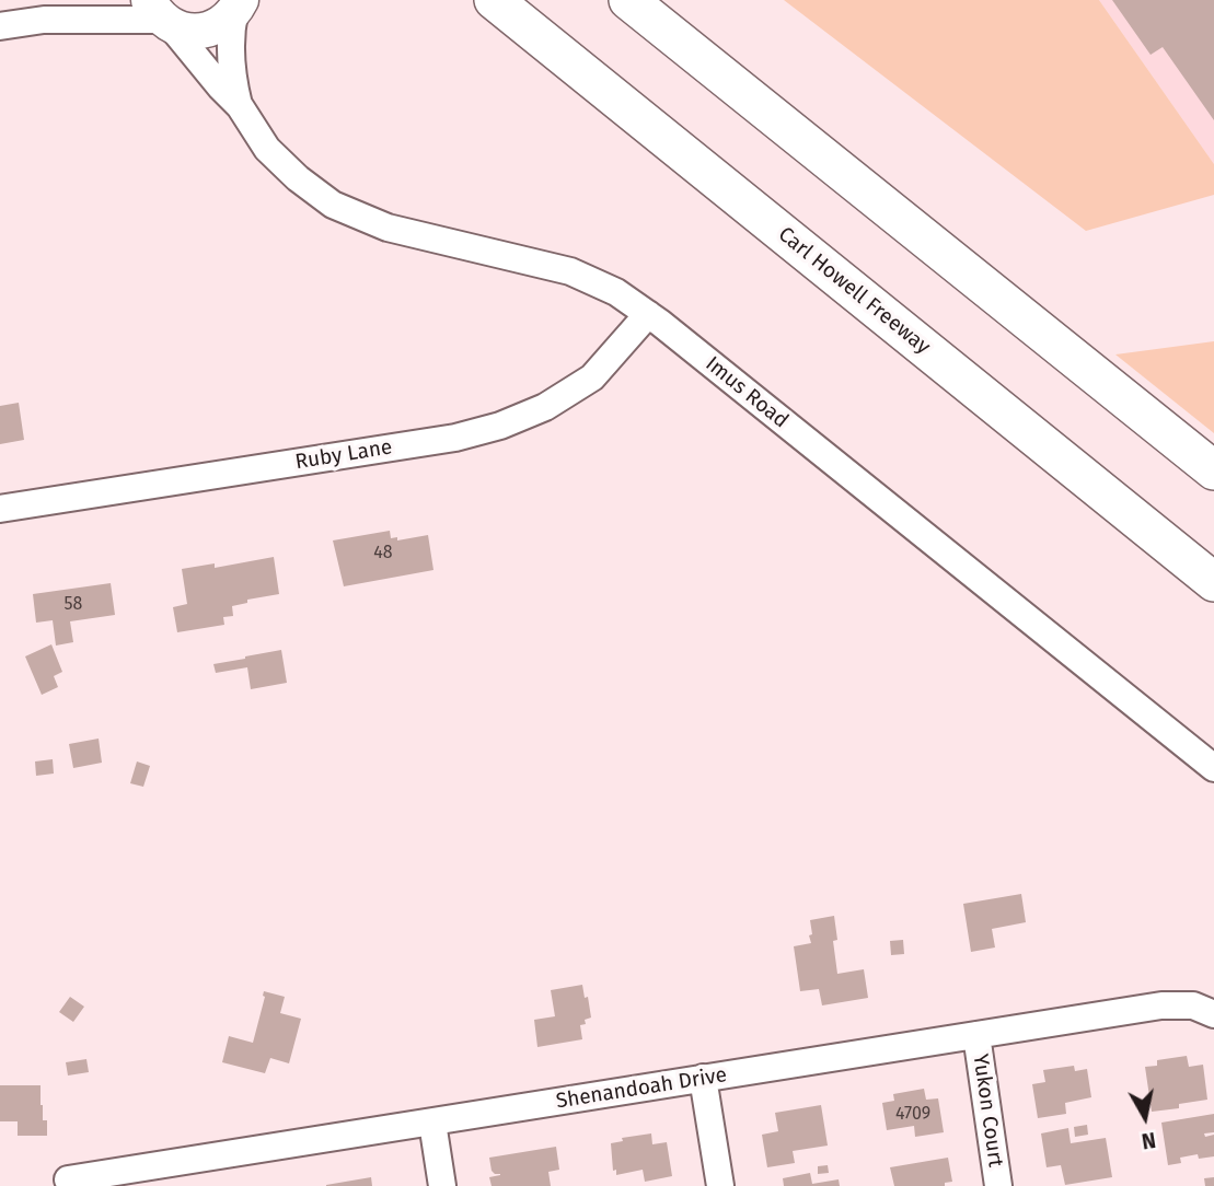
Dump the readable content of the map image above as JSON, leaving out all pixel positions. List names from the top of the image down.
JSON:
{
  "streets": {
    "highway": ["Carl Howell Freeway"],
    "street": [
      "Imus Road",
      "Ruby Lane",
      "Shenandoah Drive",
      "Yukon Court"
    ]
  },
  "crossings": [
    ["Imus Road", "Ruby Lane"],
    ["Shenandoah Drive", "Yukon Court"]
  ],
  "house_numbers": ["48", "58", "4709"],
  "north": "bottom"
}
